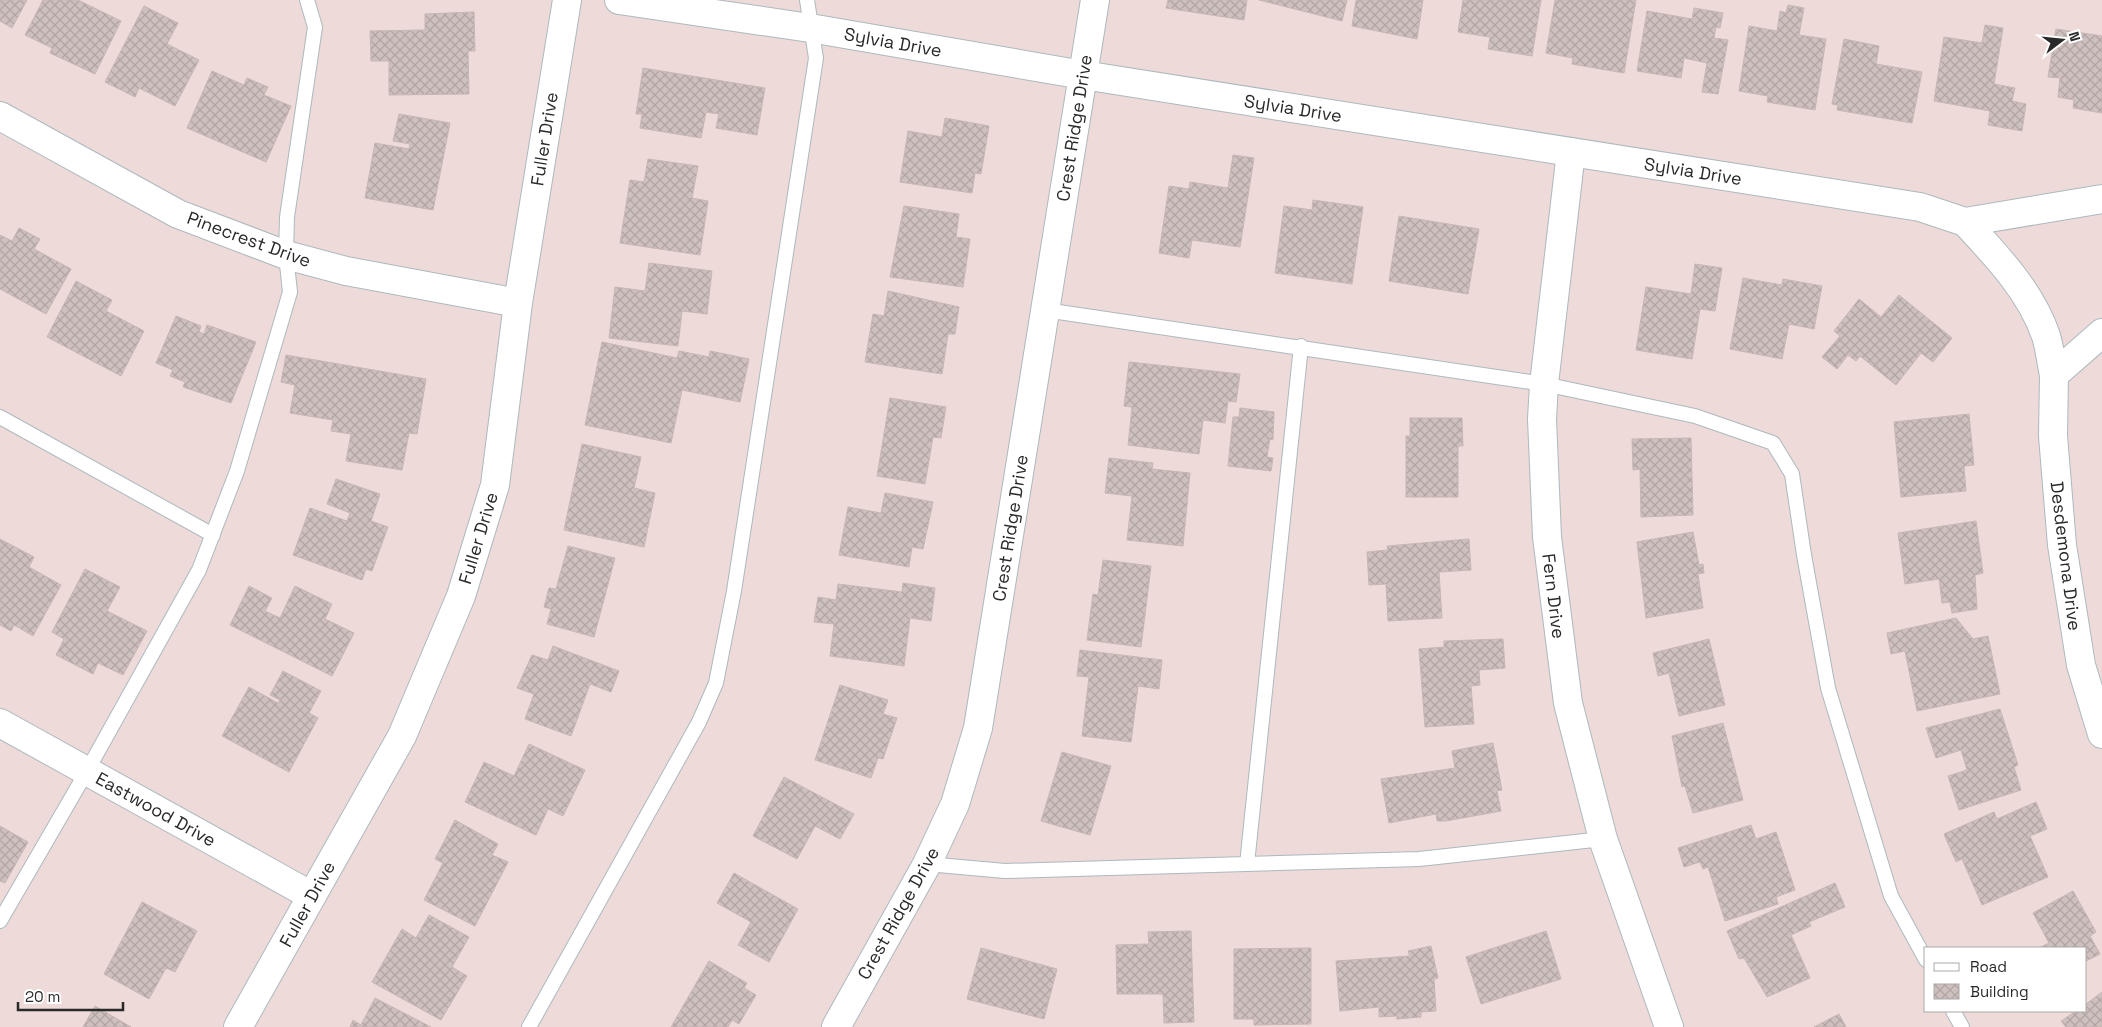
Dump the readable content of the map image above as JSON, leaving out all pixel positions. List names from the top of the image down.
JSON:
{
  "streets": {
    "street": [
      "Sylvia Drive",
      "Crest Ridge Drive",
      "Fuller Drive",
      "Pinecrest Drive",
      "Desdemona Drive",
      "Fern Drive",
      "Eastwood Drive"
    ]
  },
  "crossings": [
    ["Sylvia Drive", "Crest Ridge Drive"],
    ["Sylvia Drive", "Desdemona Drive"],
    ["Sylvia Drive", "Fern Drive"],
    ["Fuller Drive", "Pinecrest Drive"],
    ["Fuller Drive", "Eastwood Drive"]
  ],
  "legend": ["Road", "Building"],
  "scale_bar": "20 m",
  "north": "right"
}
